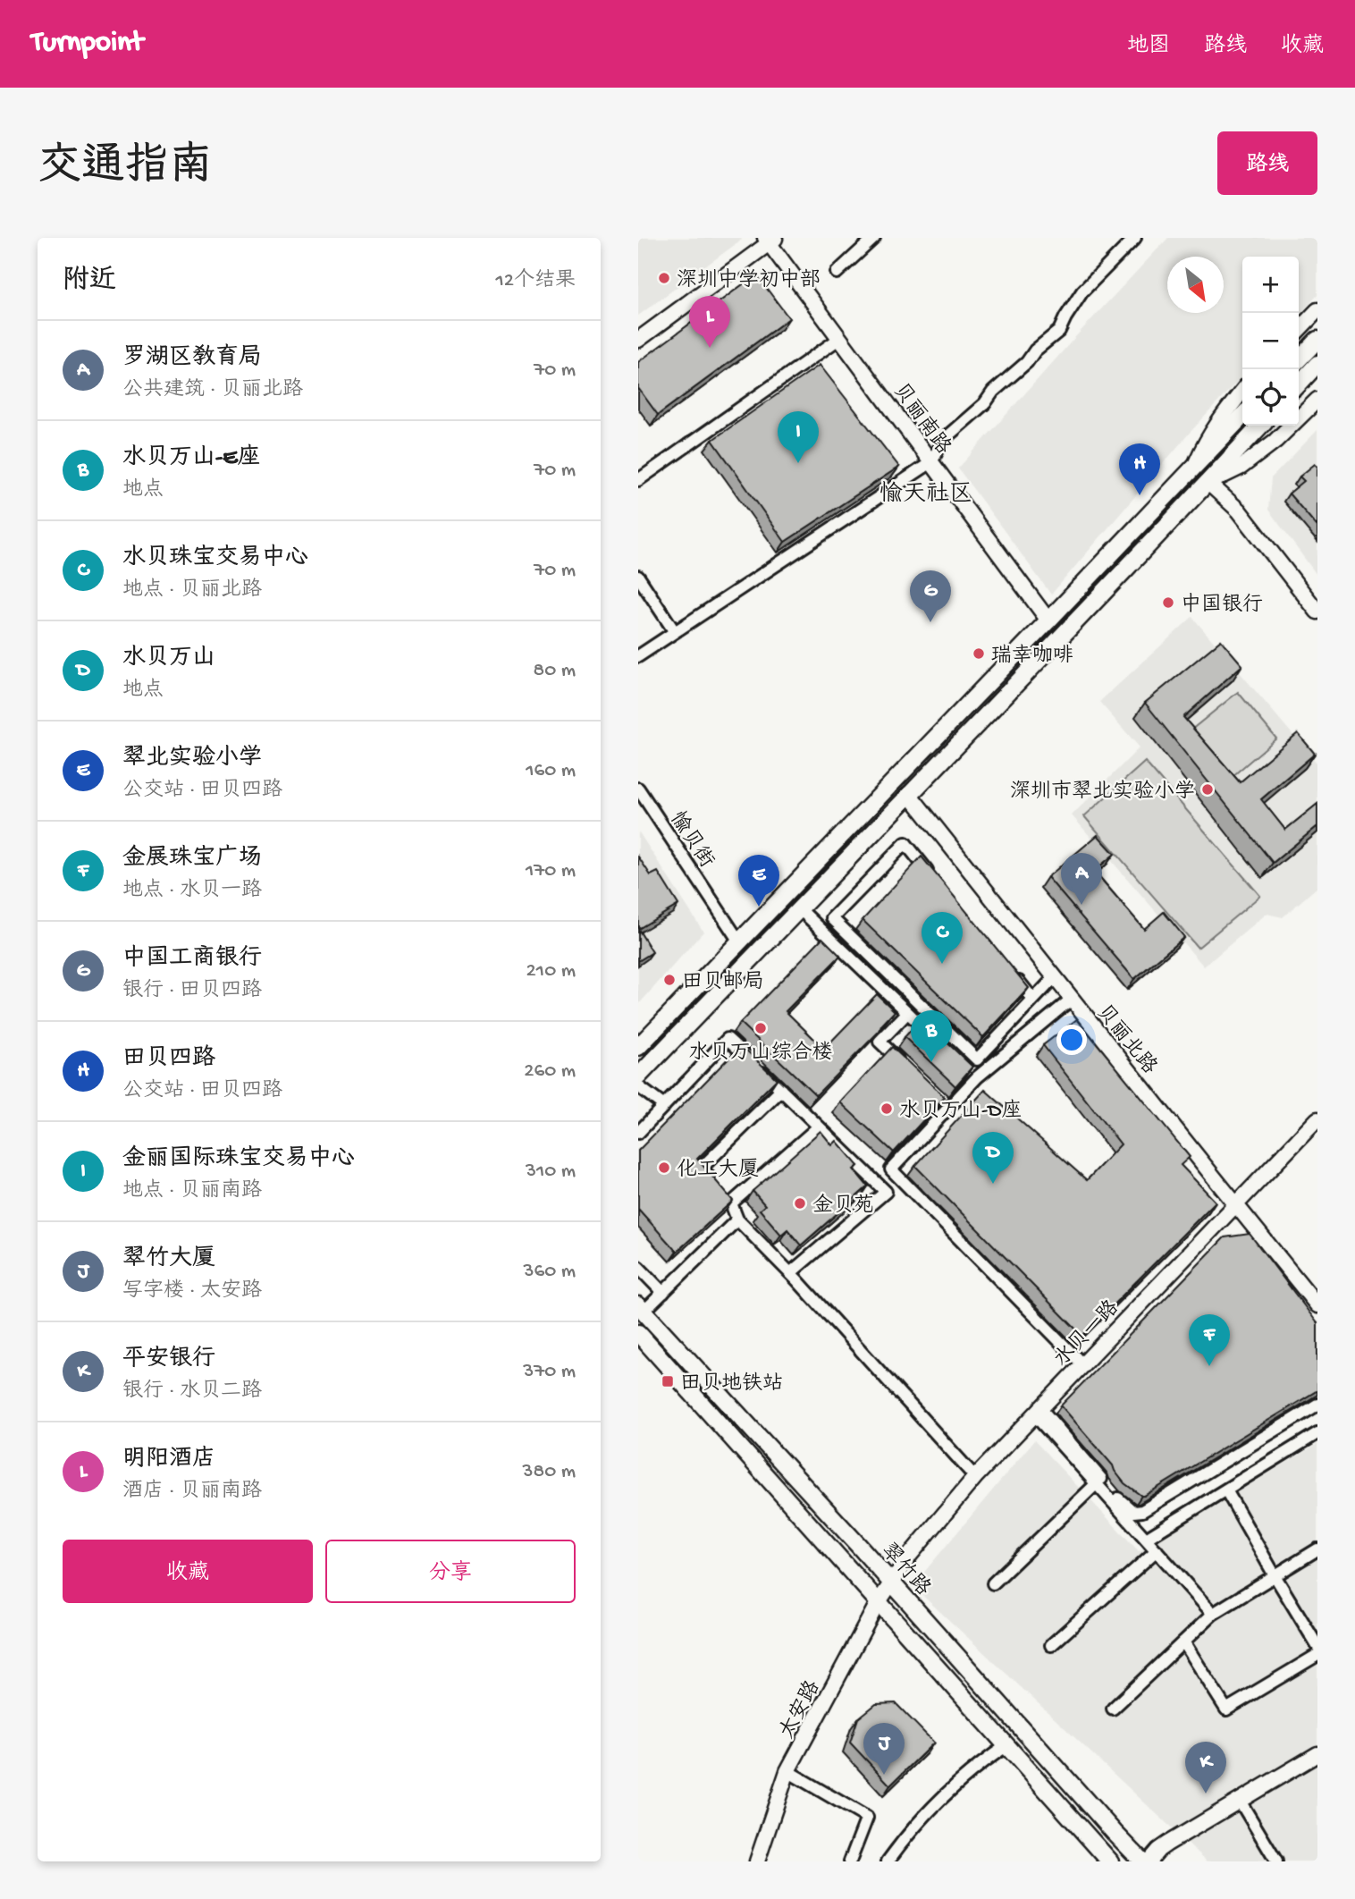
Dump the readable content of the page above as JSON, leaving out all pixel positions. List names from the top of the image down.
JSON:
{
  "streets": {
    "main road": ["翠竹路"],
    "street": [
      "贝丽南路",
      "愉贝街",
      "贝丽北路",
      "水贝一路",
      "太安路"
    ]
  },
  "crossings": [
    ["贝丽北路", "水贝一路"],
    ["水贝一路", "翠竹路"],
    ["水贝一路", "太安路"],
    ["翠竹路", "太安路"]
  ],
  "districts": ["愉天社区"],
  "places": {
    "other": [
      "深圳中学初中部",
      "中国银行",
      "瑞幸咖啡",
      "深圳市翠北实验小学",
      "田贝邮局",
      "水贝万山综合楼",
      "水贝万山-D座",
      "化工大厦",
      "金贝苑"
    ],
    "transit": ["田贝地铁站"]
  },
  "north": "bottom right",
  "page": {
    "header": "Turnpoint",
    "nav": ["地图", "路线", "收藏"],
    "title": "交通指南",
    "buttons": [
      "路线",
      ["收藏", "分享"]
    ],
    "heading": ["附近", "12个结果"],
    "map_buttons": ["+", "−"],
    "pins": [
      "L",
      "I",
      "H",
      "G",
      "A",
      "E",
      "C",
      "B",
      "D",
      "F",
      "J",
      "K"
    ],
    "list": [
      {
        "mark": "A",
        "name": "罗湖区教育局",
        "note": "公共建筑 · 贝丽北路",
        "value": "70 m"
      },
      {
        "mark": "B",
        "name": "水贝万山-E座",
        "note": "地点",
        "value": "70 m"
      },
      {
        "mark": "C",
        "name": "水贝珠宝交易中心",
        "note": "地点 · 贝丽北路",
        "value": "70 m"
      },
      {
        "mark": "D",
        "name": "水贝万山",
        "note": "地点",
        "value": "80 m"
      },
      {
        "mark": "E",
        "name": "翠北实验小学",
        "note": "公交站 · 田贝四路",
        "value": "160 m"
      },
      {
        "mark": "F",
        "name": "金展珠宝广场",
        "note": "地点 · 水贝一路",
        "value": "170 m"
      },
      {
        "mark": "G",
        "name": "中国工商银行",
        "note": "银行 · 田贝四路",
        "value": "210 m"
      },
      {
        "mark": "H",
        "name": "田贝四路",
        "note": "公交站 · 田贝四路",
        "value": "260 m"
      },
      {
        "mark": "I",
        "name": "金丽国际珠宝交易中心",
        "note": "地点 · 贝丽南路",
        "value": "310 m"
      },
      {
        "mark": "J",
        "name": "翠竹大厦",
        "note": "写字楼 · 太安路",
        "value": "360 m"
      },
      {
        "mark": "K",
        "name": "平安银行",
        "note": "银行 · 水贝二路",
        "value": "370 m"
      },
      {
        "mark": "L",
        "name": "明阳酒店",
        "note": "酒店 · 贝丽南路",
        "value": "380 m"
      }
    ]
  }
}
